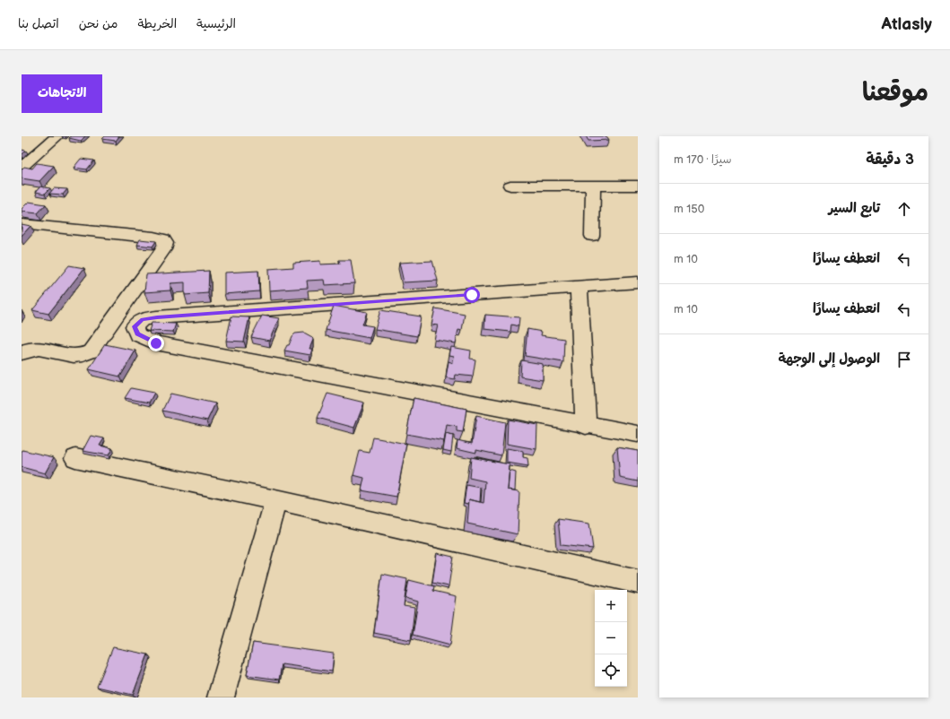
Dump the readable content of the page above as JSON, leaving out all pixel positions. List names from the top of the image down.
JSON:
{
  "page": {
    "header": "Atlasly",
    "nav": [
      "الرئيسية",
      "الخريطة",
      "من نحن",
      "اتصل بنا"
    ],
    "title": "موقعنا",
    "buttons": "الاتجاهات",
    "heading": ["3 دقيقة", "سيرًا · 170 m"],
    "list": [
      ["تابع السير", "150 m"],
      ["انعطف يسارًا", "10 m"],
      ["انعطف يسارًا", "10 m"],
      "الوصول إلى الوجهة"
    ],
    "map_buttons": ["+", "−"]
  }
}
